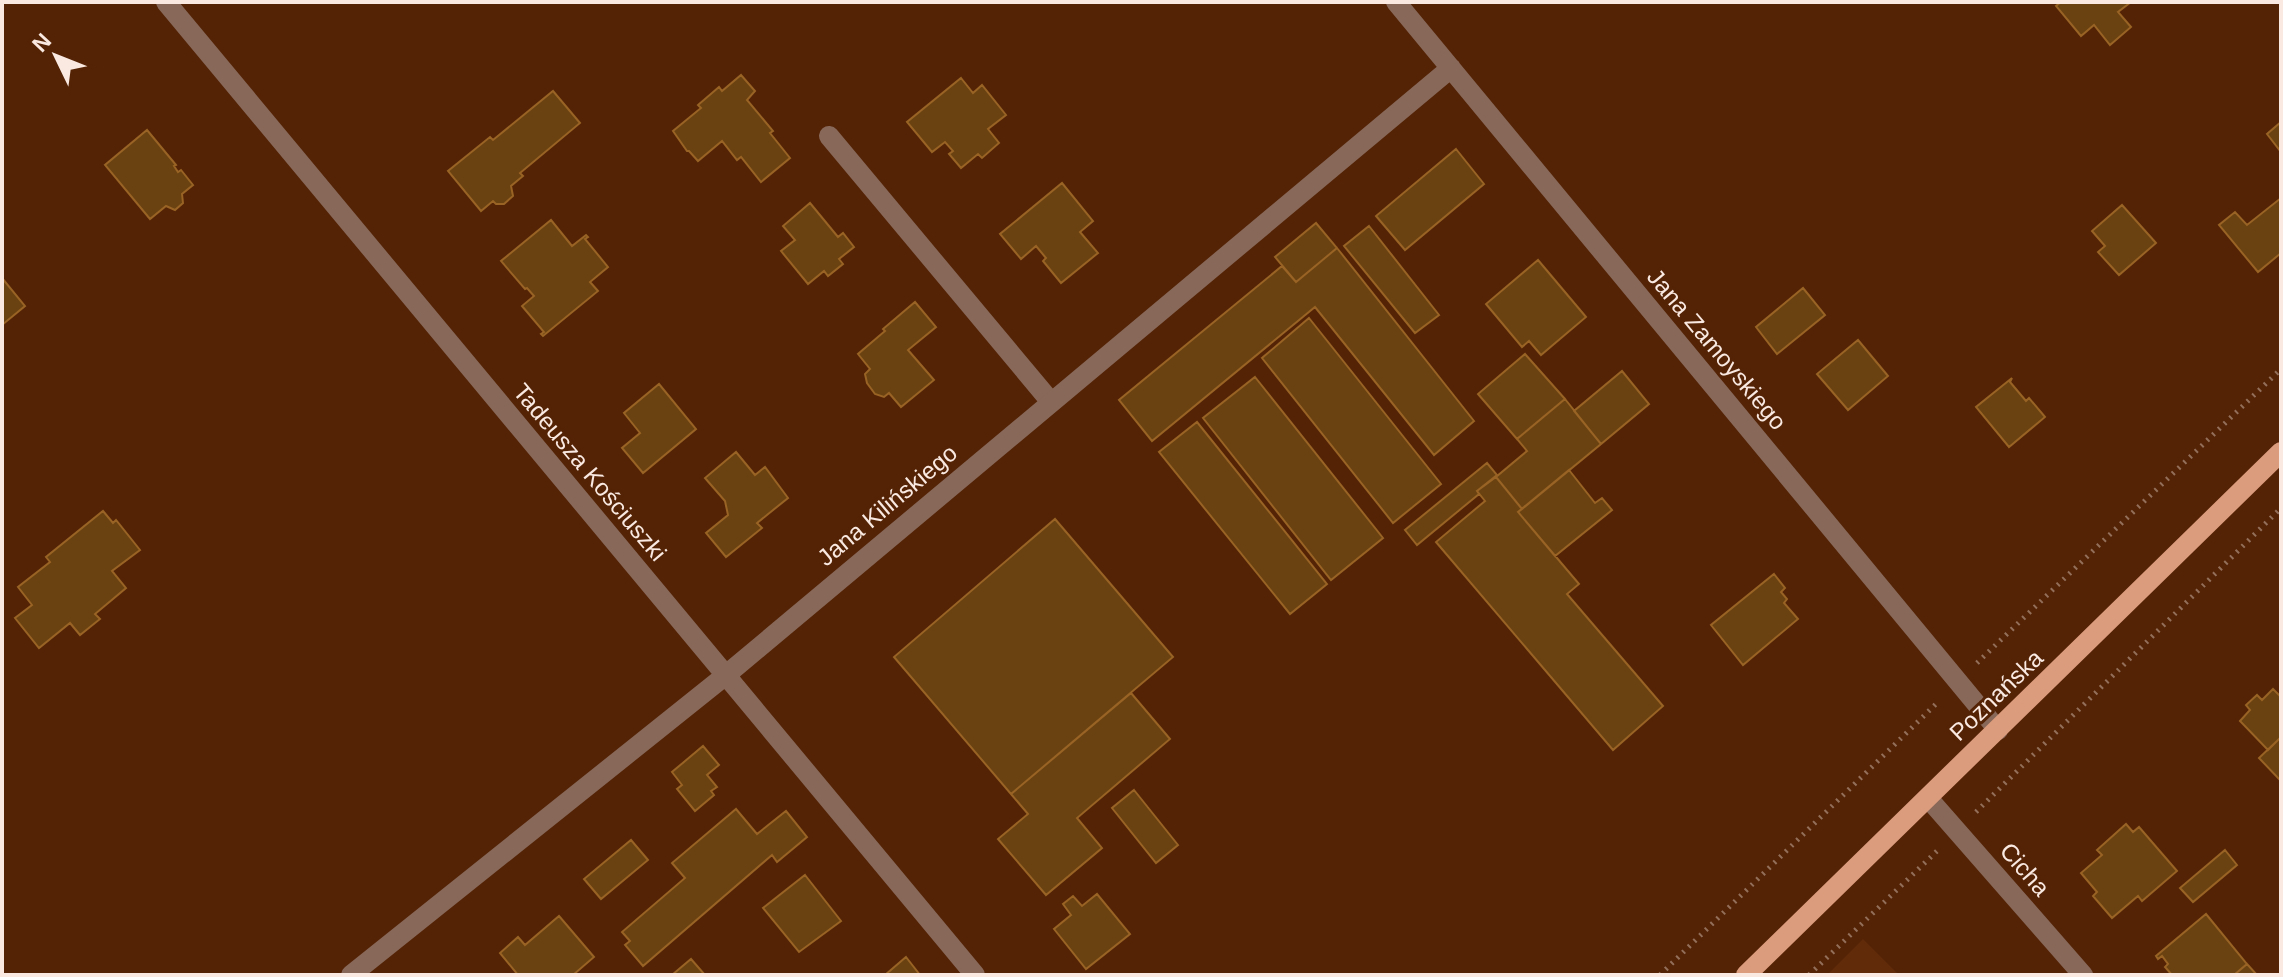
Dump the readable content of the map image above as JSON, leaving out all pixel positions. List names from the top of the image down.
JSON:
{
  "streets": {
    "main road": ["Poznańska"],
    "street": [
      "Jana Zamoyskiego",
      "Tadeusza Kościuszki",
      "Jana Kilińskiego",
      "Cicha"
    ]
  },
  "crossings": [
    ["Jana Zamoyskiego", "Jana Kilińskiego"],
    ["Jana Zamoyskiego", "Poznańska"],
    ["Tadeusza Kościuszki", "Jana Kilińskiego"],
    ["Poznańska", "Cicha"]
  ],
  "north": "top left"
}
